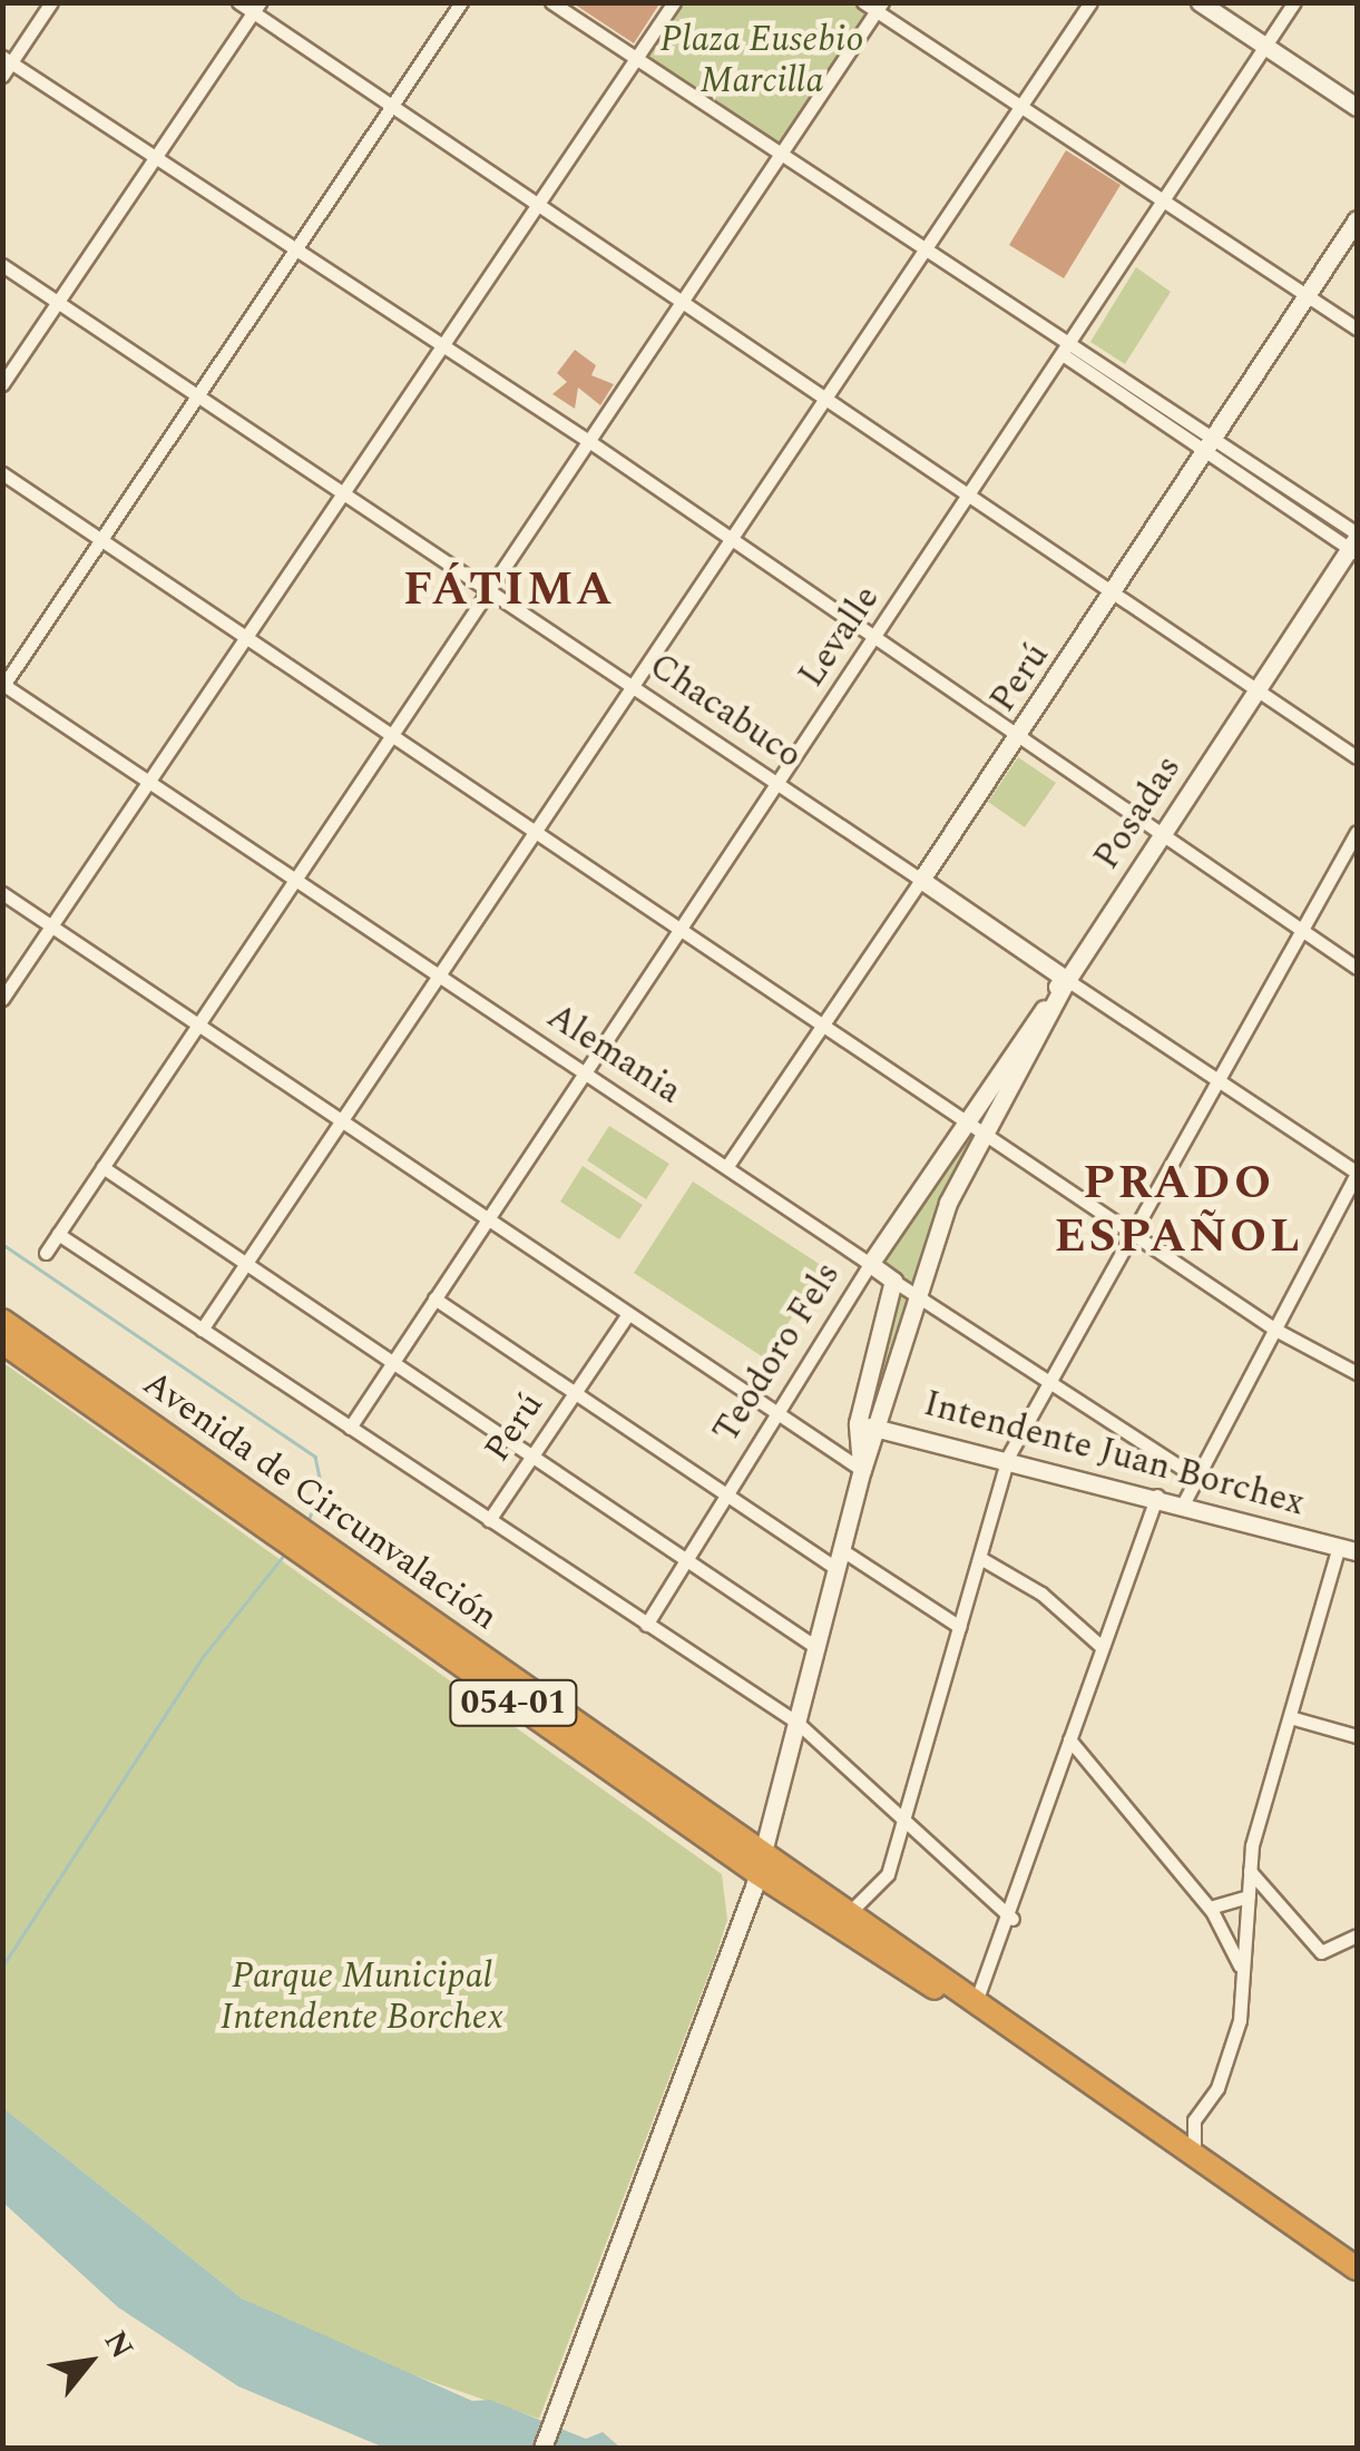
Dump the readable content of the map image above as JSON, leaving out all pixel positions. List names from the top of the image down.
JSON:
{
  "streets": {
    "highway": ["Avenida de Circunvalación", "054-01"],
    "main road": [
      "Perú",
      "Chacabuco",
      "Posadas",
      "Alemania",
      "Teodoro Fels",
      "Intendente Juan Borchex"
    ],
    "street": ["Levalle"]
  },
  "crossings": [
    ["Levalle", "Chacabuco"],
    ["Levalle", "Alemania"],
    ["Perú", "Chacabuco"],
    ["Perú", "Alemania"],
    ["Chacabuco", "Posadas"],
    ["Posadas", "Alemania"],
    ["Posadas", "Teodoro Fels"],
    ["Posadas", "Intendente Juan Borchex"],
    ["Posadas", "Avenida de Circunvalación"],
    ["Alemania", "Teodoro Fels"]
  ],
  "districts": ["FÁTIMA", "PRADO ESPAÑOL"],
  "parks": ["Plaza Eusebio Marcilla", "Parque Municipal Intendente Borchex"],
  "north": "top right"
}
